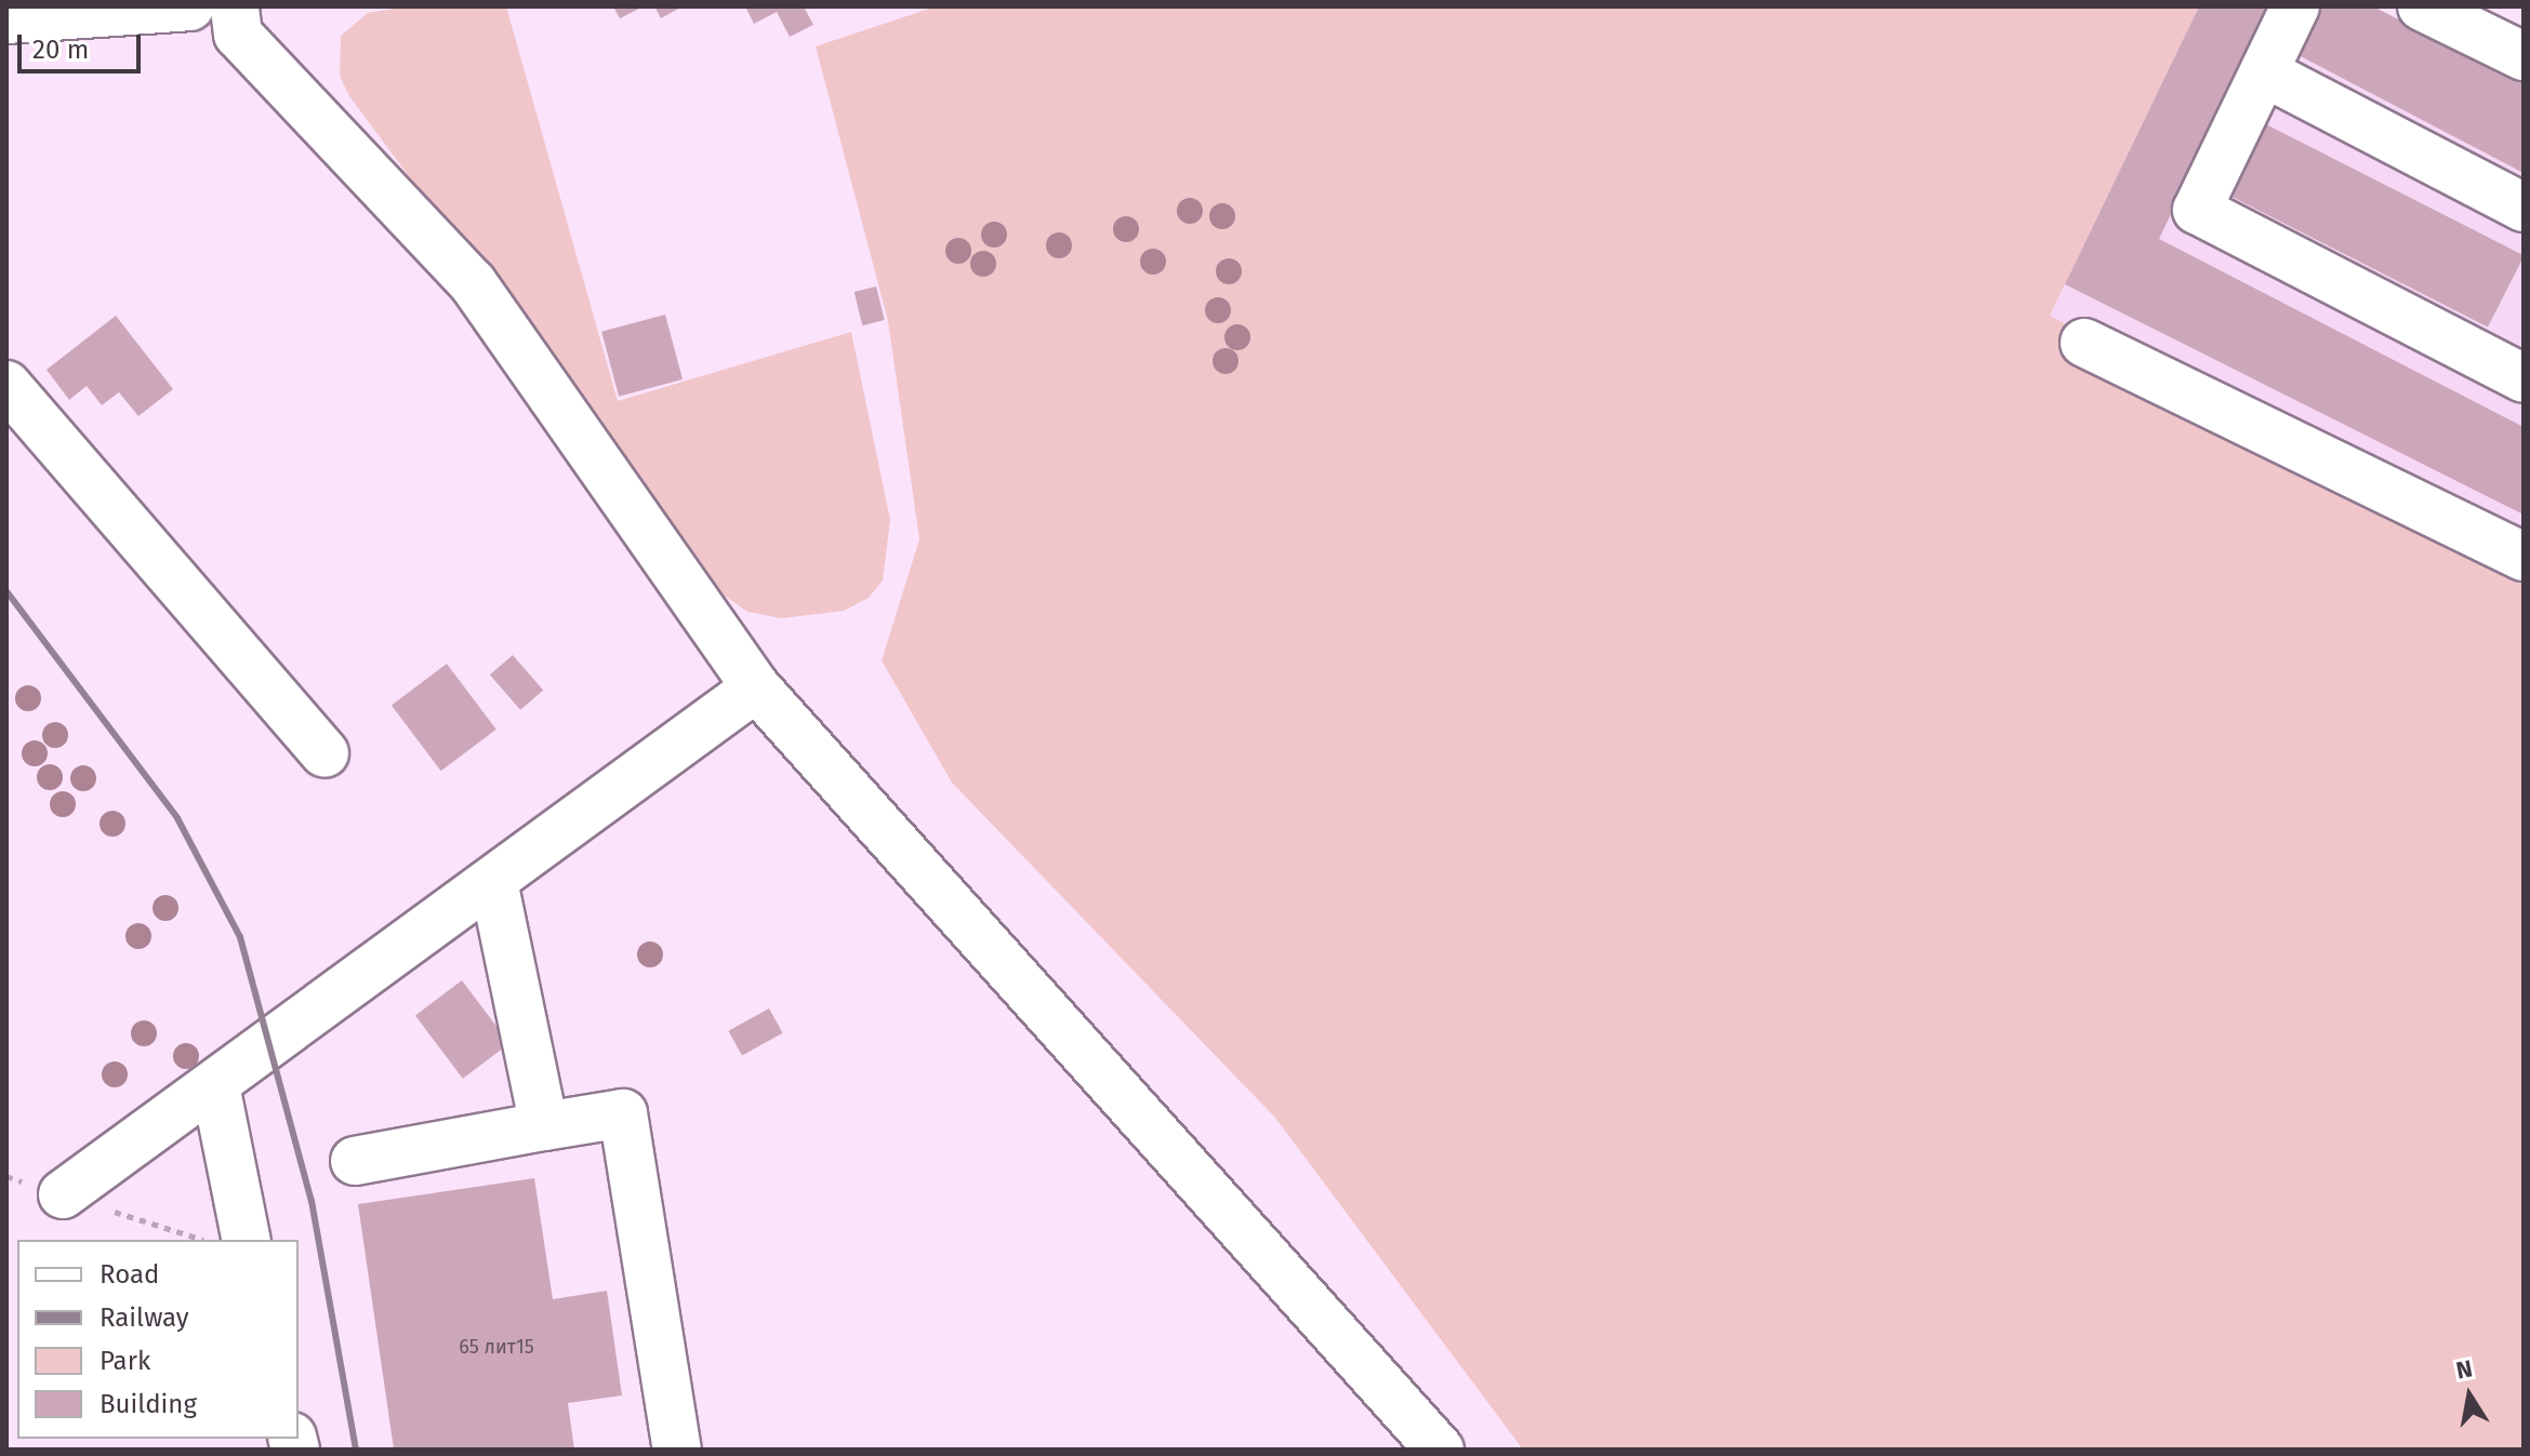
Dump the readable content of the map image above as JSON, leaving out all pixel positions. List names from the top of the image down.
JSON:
{
  "house_numbers": ["65 лит15"],
  "legend": [
    "Road",
    "Railway",
    "Park",
    "Building"
  ],
  "scale_bar": "20 m",
  "north": "top"
}
